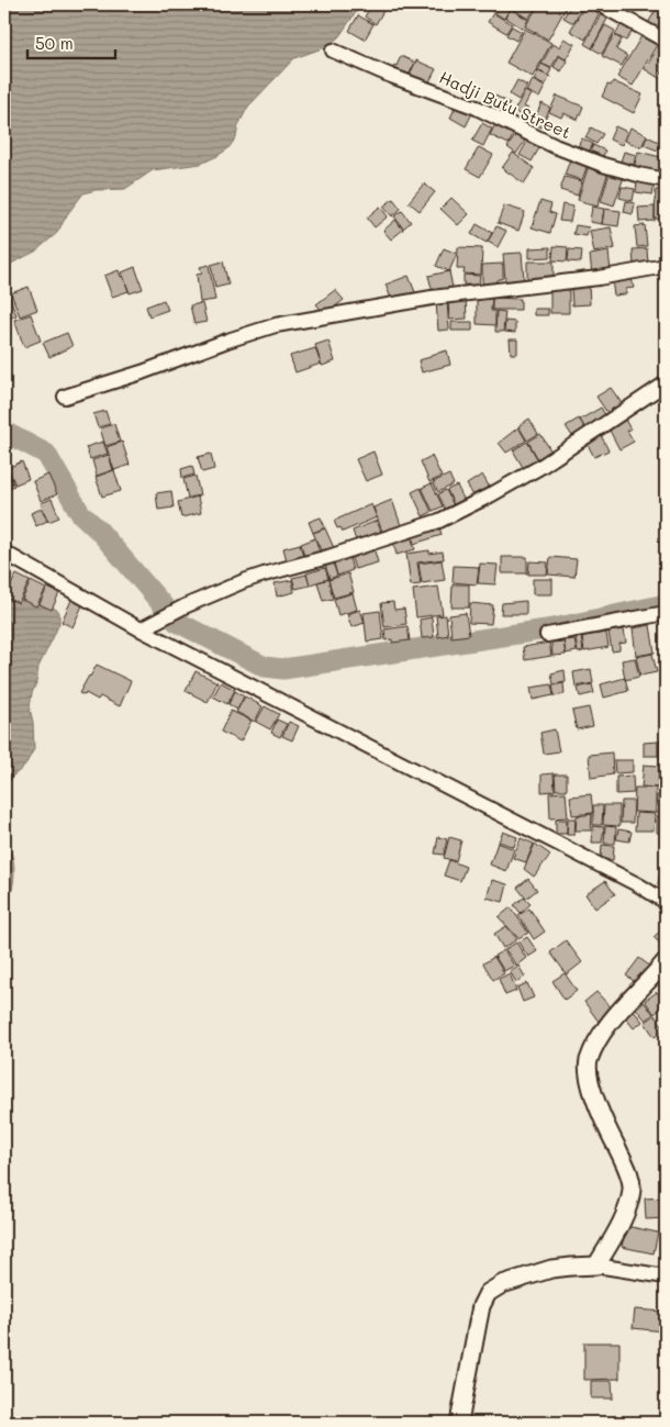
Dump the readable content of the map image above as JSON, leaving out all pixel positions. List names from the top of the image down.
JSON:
{
  "streets": {
    "street": ["Hadji Butu Street"]
  },
  "scale_bar": "50 m"
}
